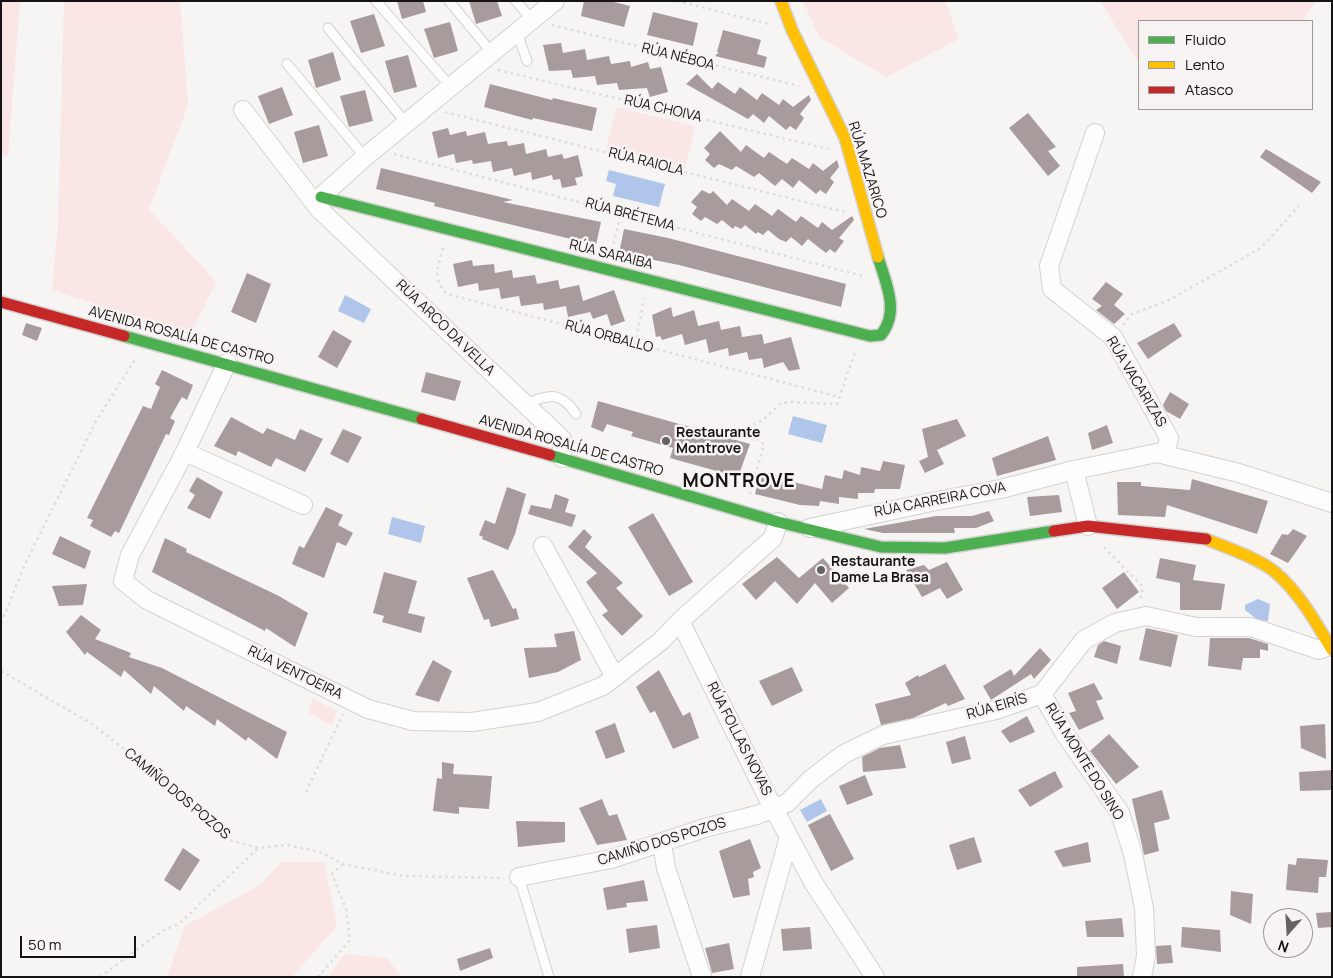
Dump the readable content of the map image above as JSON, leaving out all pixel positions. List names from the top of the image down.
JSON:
{
  "streets": {
    "street": [
      "RÚA MAZARICO",
      "RÚA SARAIBA",
      "RÚA ARCO DA VELLA",
      "AVENIDA ROSALÍA DE CASTRO",
      "RÚA VACARIZAS",
      "RÚA CARREIRA COVA",
      "RÚA VENTOEIRA",
      "RÚA EIRÍS",
      "RÚA FOLLAS NOVAS",
      "RÚA MONTE DO SINO",
      "CAMIÑO DOS POZOS"
    ],
    "path": [
      "RÚA NÉBOA",
      "RÚA CHOIVA",
      "RÚA RAIOLA",
      "RÚA BRÉTEMA",
      "RÚA ORBALLO"
    ]
  },
  "crossings": [
    ["RÚA NÉBOA", "RÚA MAZARICO"],
    ["RÚA CHOIVA", "RÚA MAZARICO"],
    ["RÚA RAIOLA", "RÚA MAZARICO"],
    ["RÚA MAZARICO", "RÚA BRÉTEMA"],
    ["RÚA MAZARICO", "RÚA SARAIBA"],
    ["RÚA SARAIBA", "RÚA ARCO DA VELLA"],
    ["RÚA SARAIBA", "RÚA ORBALLO"],
    ["RÚA ARCO DA VELLA", "AVENIDA ROSALÍA DE CASTRO"],
    ["AVENIDA ROSALÍA DE CASTRO", "RÚA CARREIRA COVA"],
    ["AVENIDA ROSALÍA DE CASTRO", "RÚA VENTOEIRA"],
    ["AVENIDA ROSALÍA DE CASTRO", "RÚA EIRÍS"],
    ["RÚA VACARIZAS", "RÚA CARREIRA COVA"],
    ["RÚA VENTOEIRA", "RÚA FOLLAS NOVAS"],
    ["RÚA EIRÍS", "RÚA FOLLAS NOVAS"],
    ["RÚA EIRÍS", "RÚA MONTE DO SINO"],
    ["RÚA EIRÍS", "CAMIÑO DOS POZOS"],
    ["RÚA FOLLAS NOVAS", "CAMIÑO DOS POZOS"]
  ],
  "districts": ["MONTROVE"],
  "places": ["Restaurante Montrove", "Restaurante Dame La Brasa"],
  "legend": ["Fluido", "Lento", "Atasco"],
  "scale_bar": "50 m",
  "north": "bottom"
}
